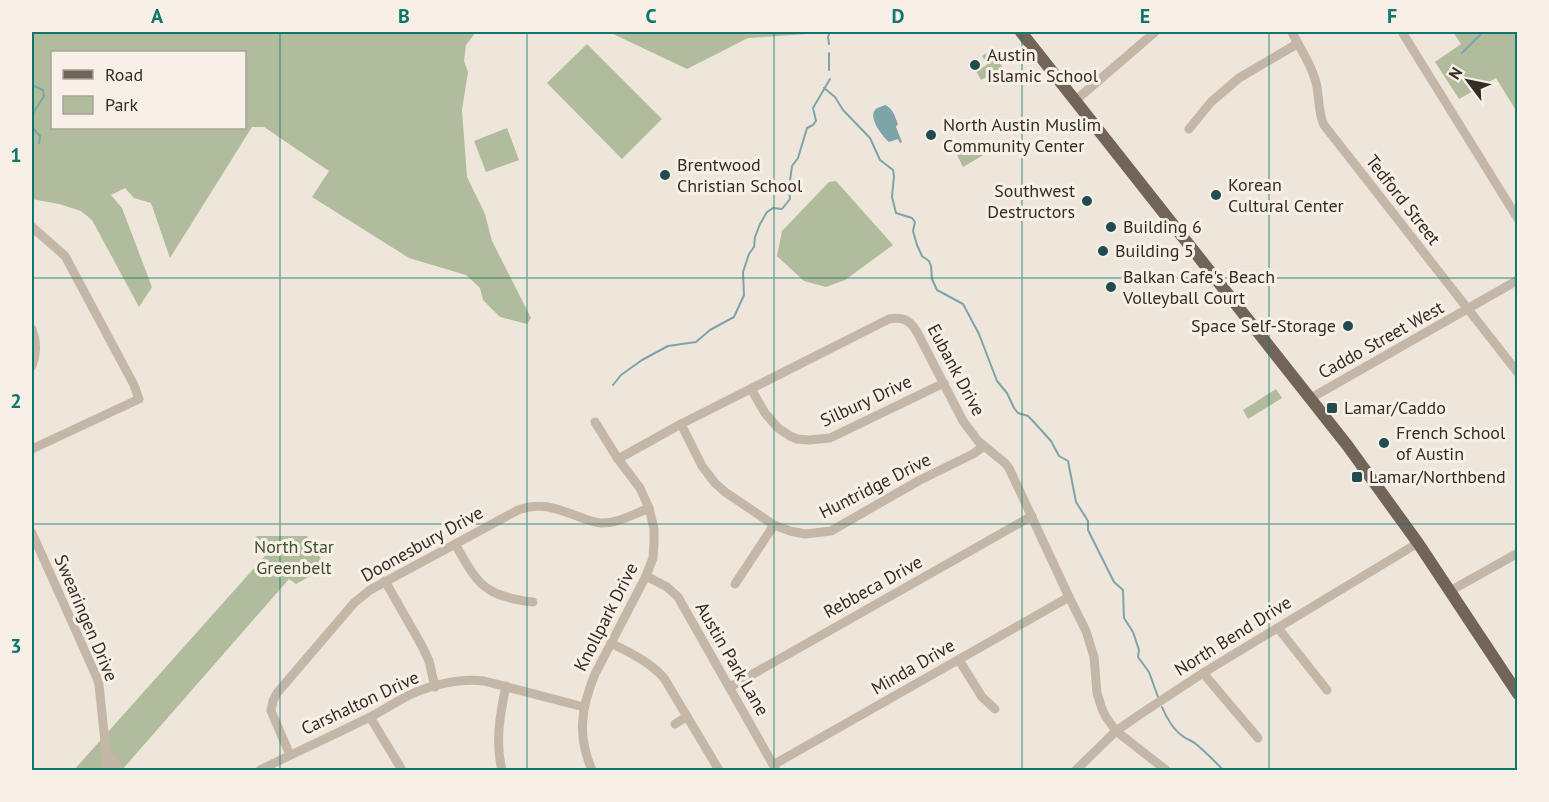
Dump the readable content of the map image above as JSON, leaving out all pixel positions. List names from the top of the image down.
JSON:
{
  "streets": {
    "street": [
      "Tedford Street",
      "Caddo Street West",
      "Eubank Drive",
      "Silbury Drive",
      "Huntridge Drive",
      "Doonesbury Drive",
      "Rebbeca Drive",
      "Knollpark Drive",
      "Swearingen Drive",
      "North Bend Drive",
      "Austin Park Lane",
      "Minda Drive",
      "Carshalton Drive"
    ]
  },
  "crossings": [
    ["Tedford Street", "Caddo Street West"],
    ["Eubank Drive", "Silbury Drive"],
    ["Eubank Drive", "Huntridge Drive"],
    ["Eubank Drive", "Rebbeca Drive"],
    ["Eubank Drive", "Knollpark Drive"],
    ["Eubank Drive", "North Bend Drive"],
    ["Eubank Drive", "Minda Drive"],
    ["Doonesbury Drive", "Knollpark Drive"],
    ["Doonesbury Drive", "Carshalton Drive"],
    ["Rebbeca Drive", "Austin Park Lane"],
    ["Knollpark Drive", "Austin Park Lane"],
    ["Knollpark Drive", "Carshalton Drive"],
    ["Austin Park Lane", "Minda Drive"]
  ],
  "parks": ["North Star Greenbelt"],
  "places": {
    "other": [
      "Austin Islamic School",
      "North Austin Muslim Community Center",
      "Brentwood Christian School",
      "Korean Cultural Center",
      "Southwest Destructors",
      "Building 6",
      "Building 5",
      "Balkan Cafe's Beach Volleyball Court",
      "Space Self-Storage",
      "French School of Austin"
    ],
    "transit": ["Lamar/Caddo", "Lamar/Northbend"]
  },
  "legend": ["Road", "Park"],
  "north": "top left",
  "grid": {
    "columns": [
      "A",
      "B",
      "C",
      "D",
      "E",
      "F"
    ],
    "rows": ["1", "2", "3"]
  }
}
